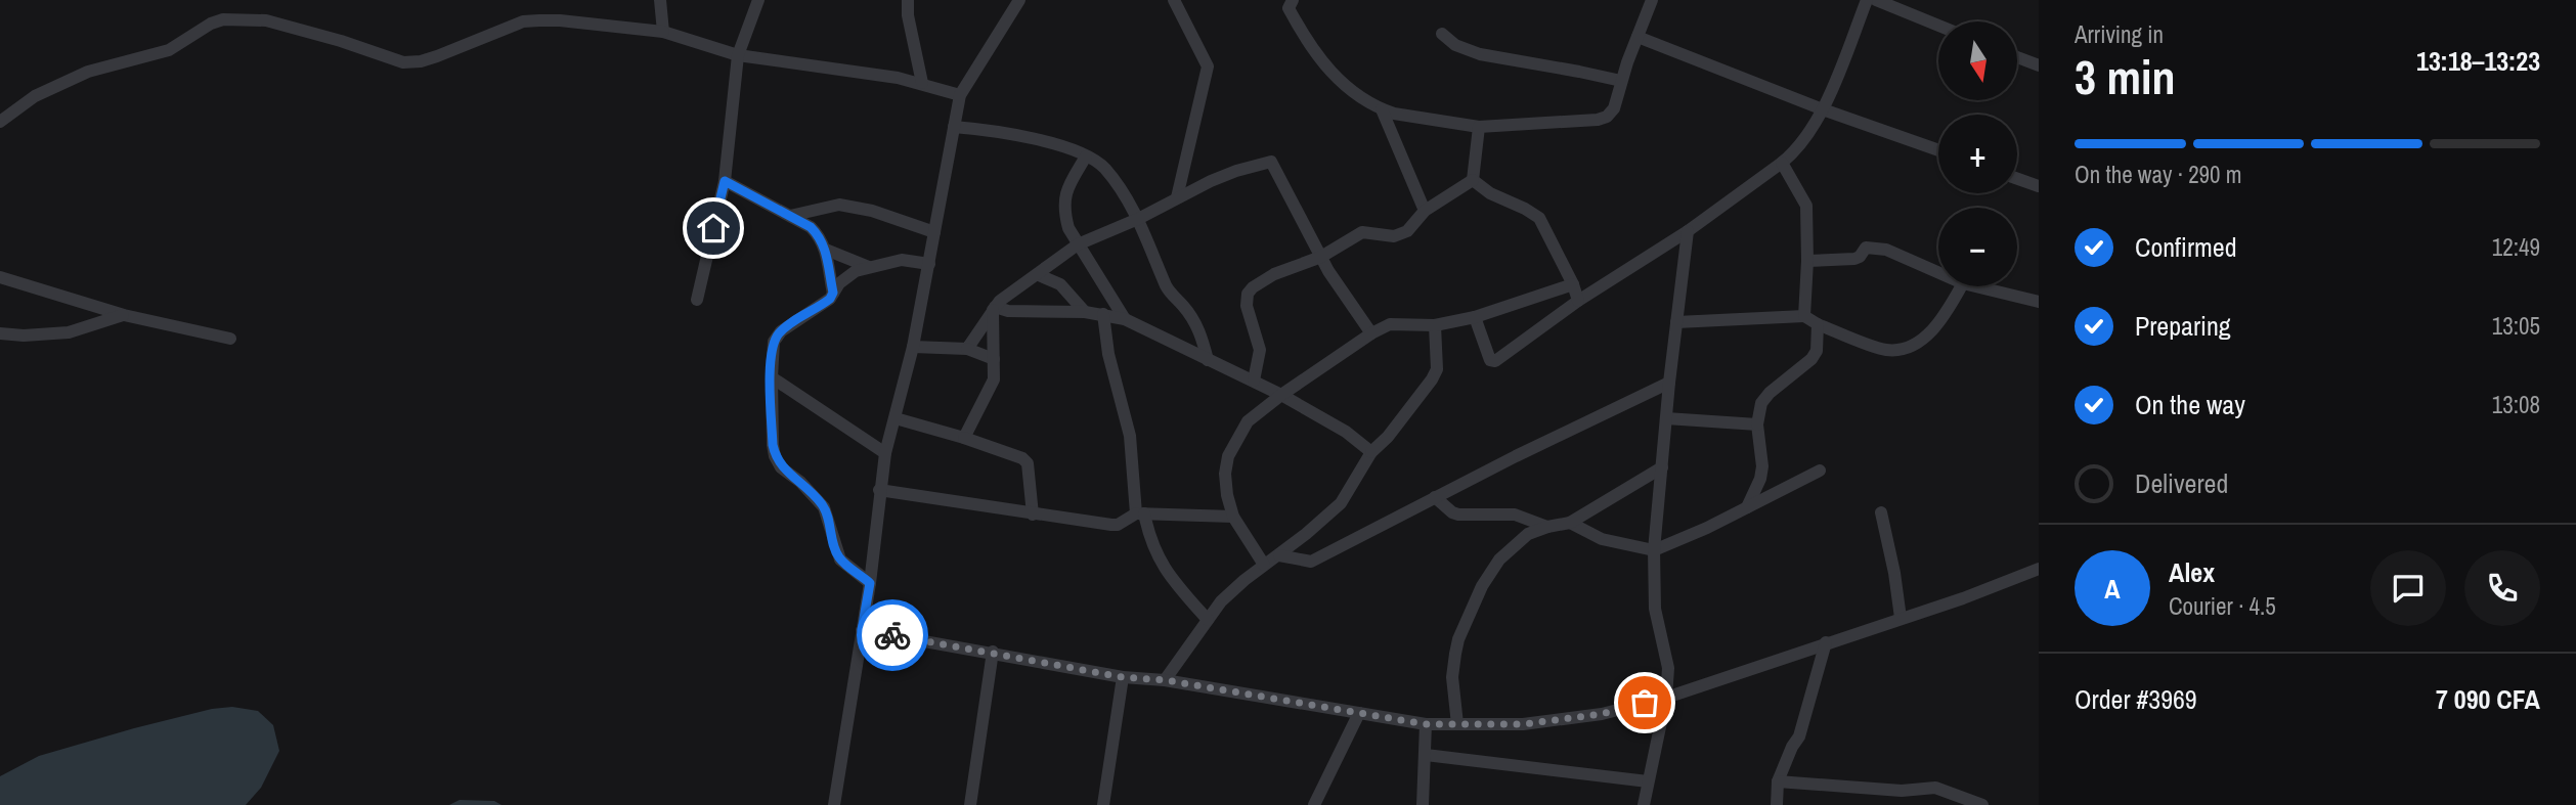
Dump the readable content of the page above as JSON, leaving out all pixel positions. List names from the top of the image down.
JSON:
{
  "north": "bottom",
  "page": {
    "heading": ["3 min", "Arriving in", "13:18–13:23"],
    "panel": [
      "Alex",
      "Courier · 4.5",
      "Order #3969",
      "7 090 CFA"
    ],
    "map_buttons": ["+", "−"],
    "bar": "On the way · 290 m",
    "list": [
      ["Confirmed", "12:49"],
      ["Preparing", "13:05"],
      ["On the way", "13:08"],
      "Delivered"
    ],
    "round": "A"
  }
}
